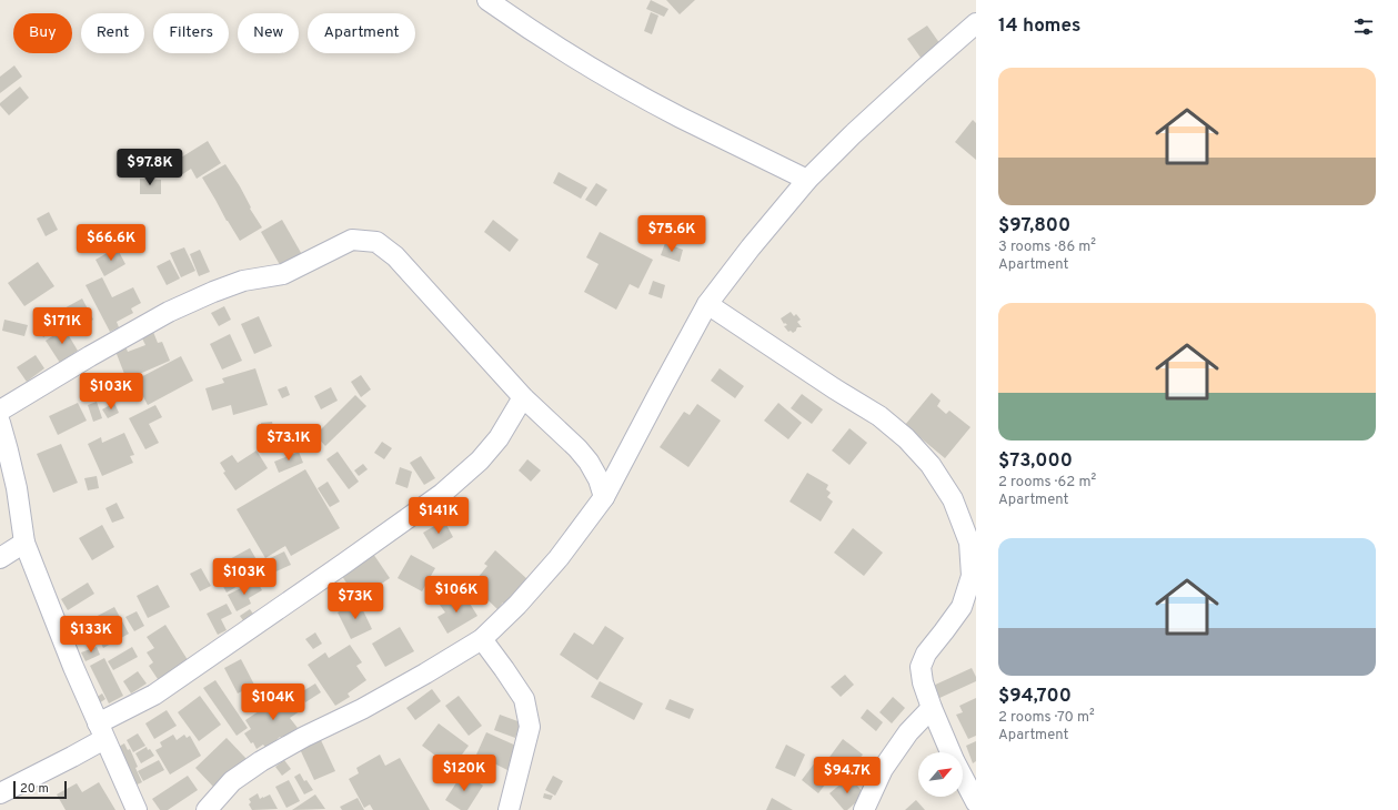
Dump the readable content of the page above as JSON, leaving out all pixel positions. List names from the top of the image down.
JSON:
{
  "scale_bar": "20 m",
  "north": "top right",
  "page": {
    "heading": "14 homes",
    "chip": [
      "Buy",
      "Rent",
      "Filters",
      "New",
      "Apartment"
    ],
    "list": [
      {
        "name": "$97,800",
        "note": "3 rooms · 86 m² · Apartment"
      },
      {
        "name": "$73,000",
        "note": "2 rooms · 62 m² · Apartment"
      },
      {
        "name": "$94,700",
        "note": "2 rooms · 70 m² · Apartment"
      }
    ],
    "price": [
      "$97.8K",
      "$75.6K",
      "$66.6K",
      "$171K",
      "$103K",
      "$73.1K",
      "$141K",
      "$103K",
      "$106K",
      "$73K",
      "$133K",
      "$104K",
      "$120K",
      "$94.7K"
    ],
    "scale": "20 m"
  }
}
